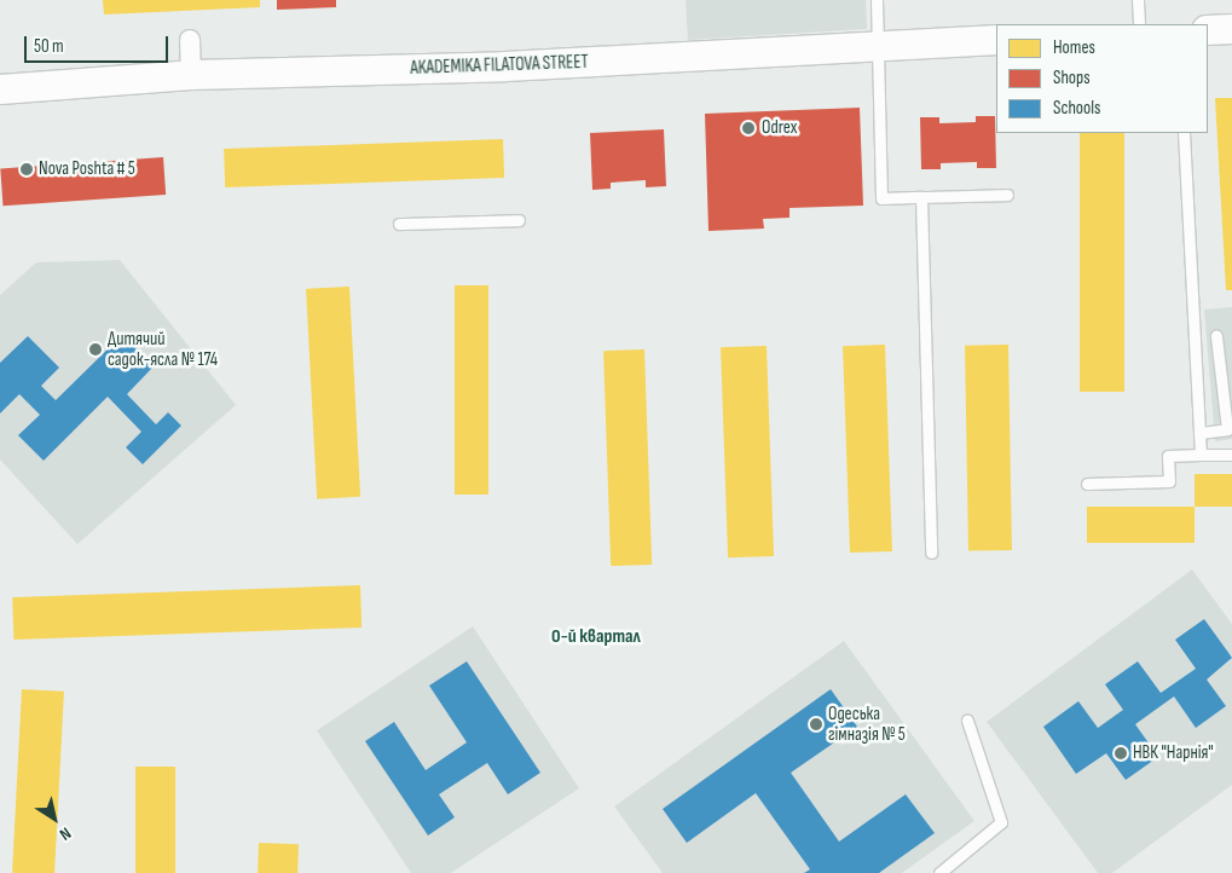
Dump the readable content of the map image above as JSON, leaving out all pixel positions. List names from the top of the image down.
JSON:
{
  "streets": {
    "main road": ["AKADEMIKA FILATOVA STREET"]
  },
  "districts": ["0-й квартал"],
  "places": [
    "Odrex",
    "Nova Poshta # 5",
    "Дитячий садок-ясла № 174",
    "Одеська гімназія № 5",
    "НВК \"Нарнія\""
  ],
  "legend": ["Homes", "Shops", "Schools"],
  "scale_bar": "50 m",
  "north": "bottom right"
}
